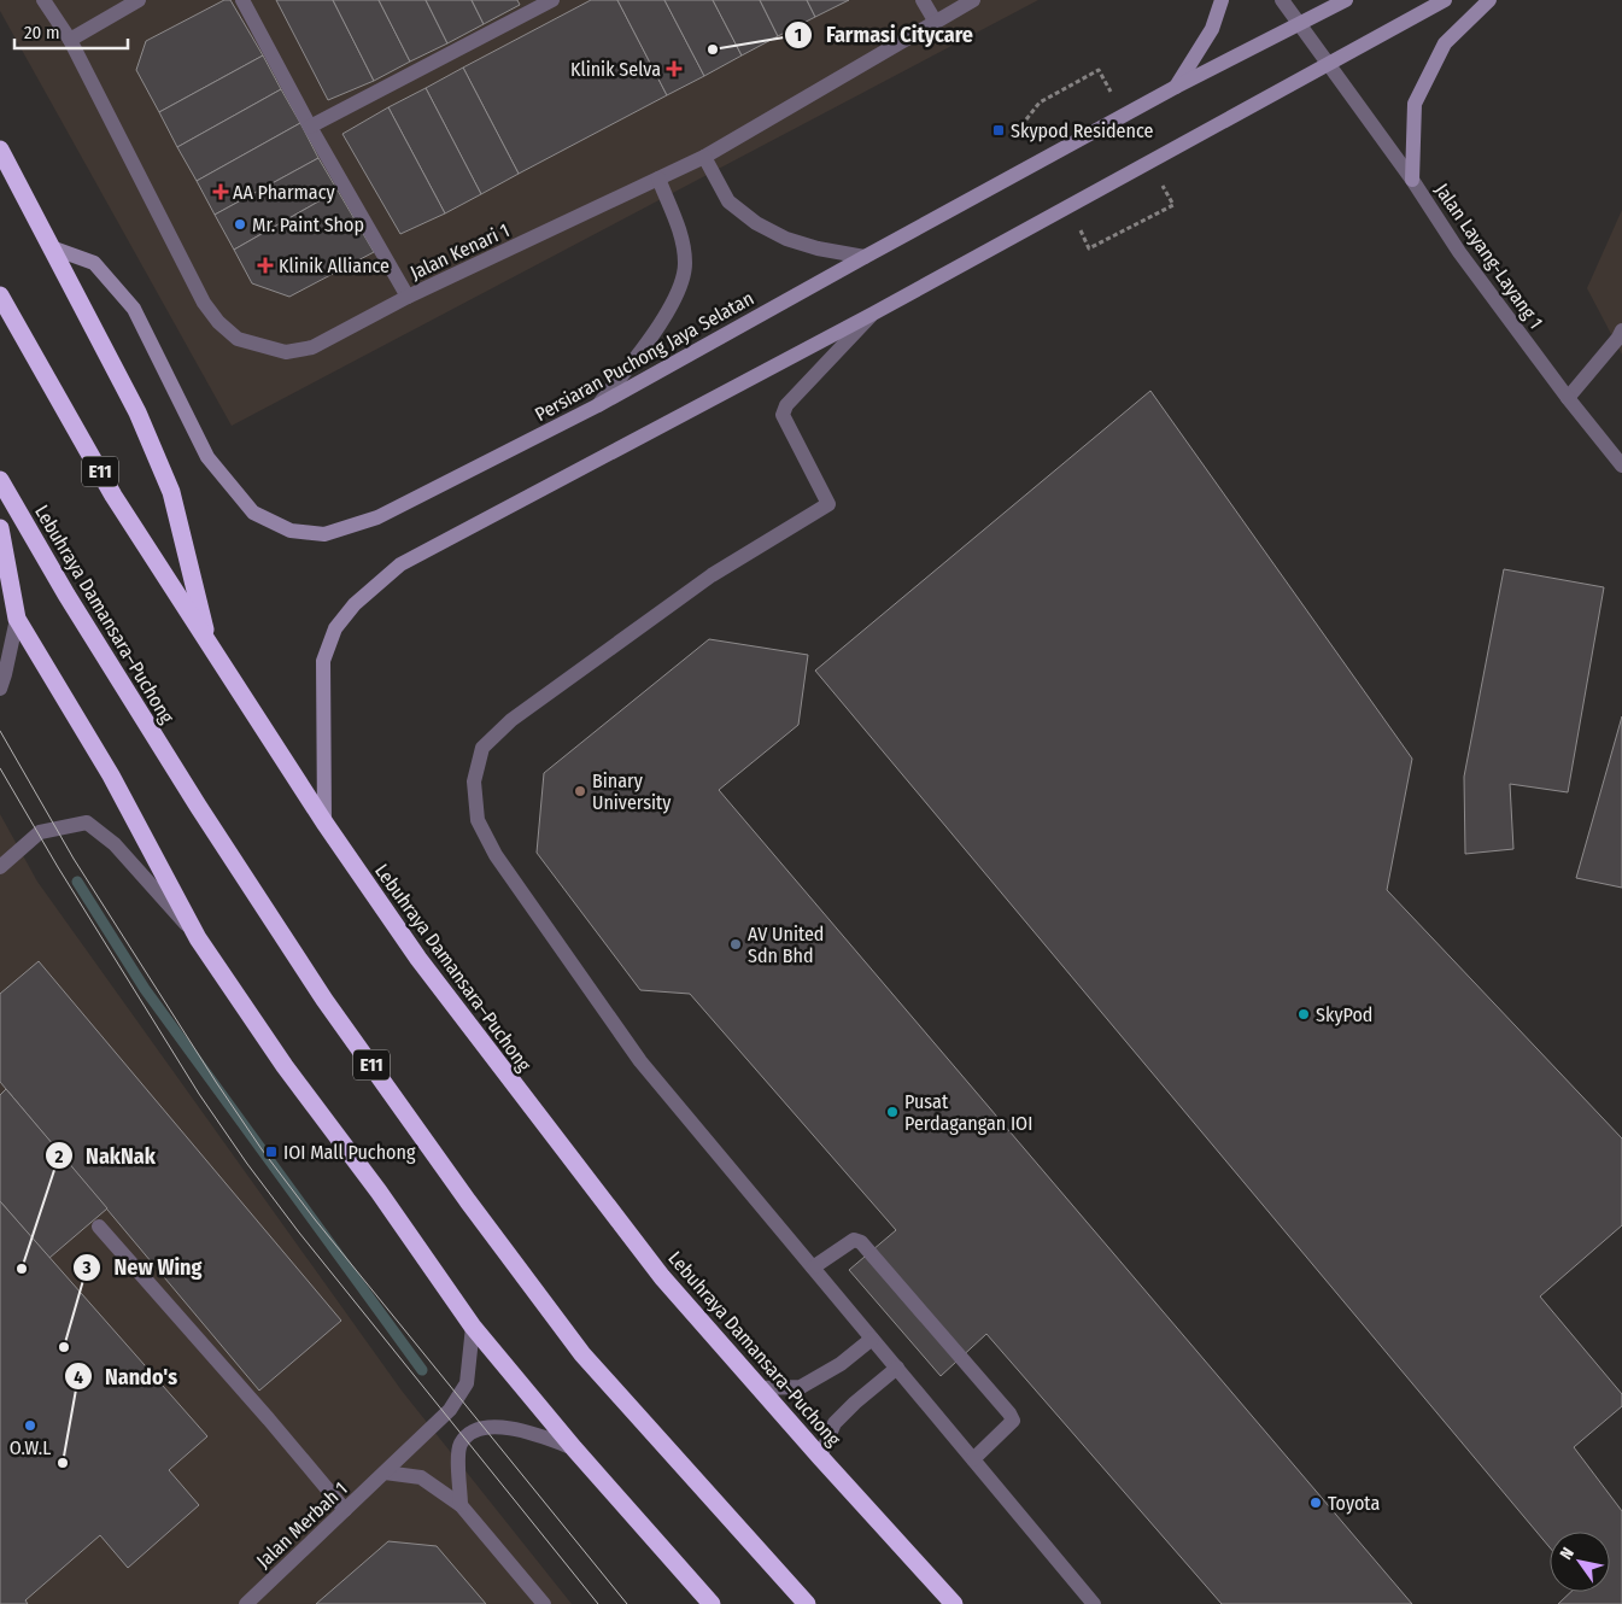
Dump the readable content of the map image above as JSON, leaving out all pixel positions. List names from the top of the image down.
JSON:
{
  "streets": {
    "highway": ["E11", "Lebuhraya Damansara–Puchong"],
    "main road": ["Persiaran Puchong Jaya Selatan"],
    "street": ["Jalan Kenari 1", "Jalan Layang-Layang 1", "Jalan Merbah 1"]
  },
  "crossings": [
    ["Jalan Layang-Layang 1", "Persiaran Puchong Jaya Selatan"]
  ],
  "places": {
    "other": [
      "Farmasi Citycare",
      "Mr. Paint Shop",
      "Binary University",
      "AV United Sdn Bhd",
      "SkyPod",
      "Pusat Perdagangan IOI",
      "NakNak",
      "New Wing",
      "O.W.L",
      "Nando's",
      "Toyota"
    ],
    "health": ["Klinik Selva", "AA Pharmacy", "Klinik Alliance"],
    "transit": ["Skypod Residence", "IOI Mall Puchong"]
  },
  "scale_bar": "20 m",
  "north": "top left"
}
